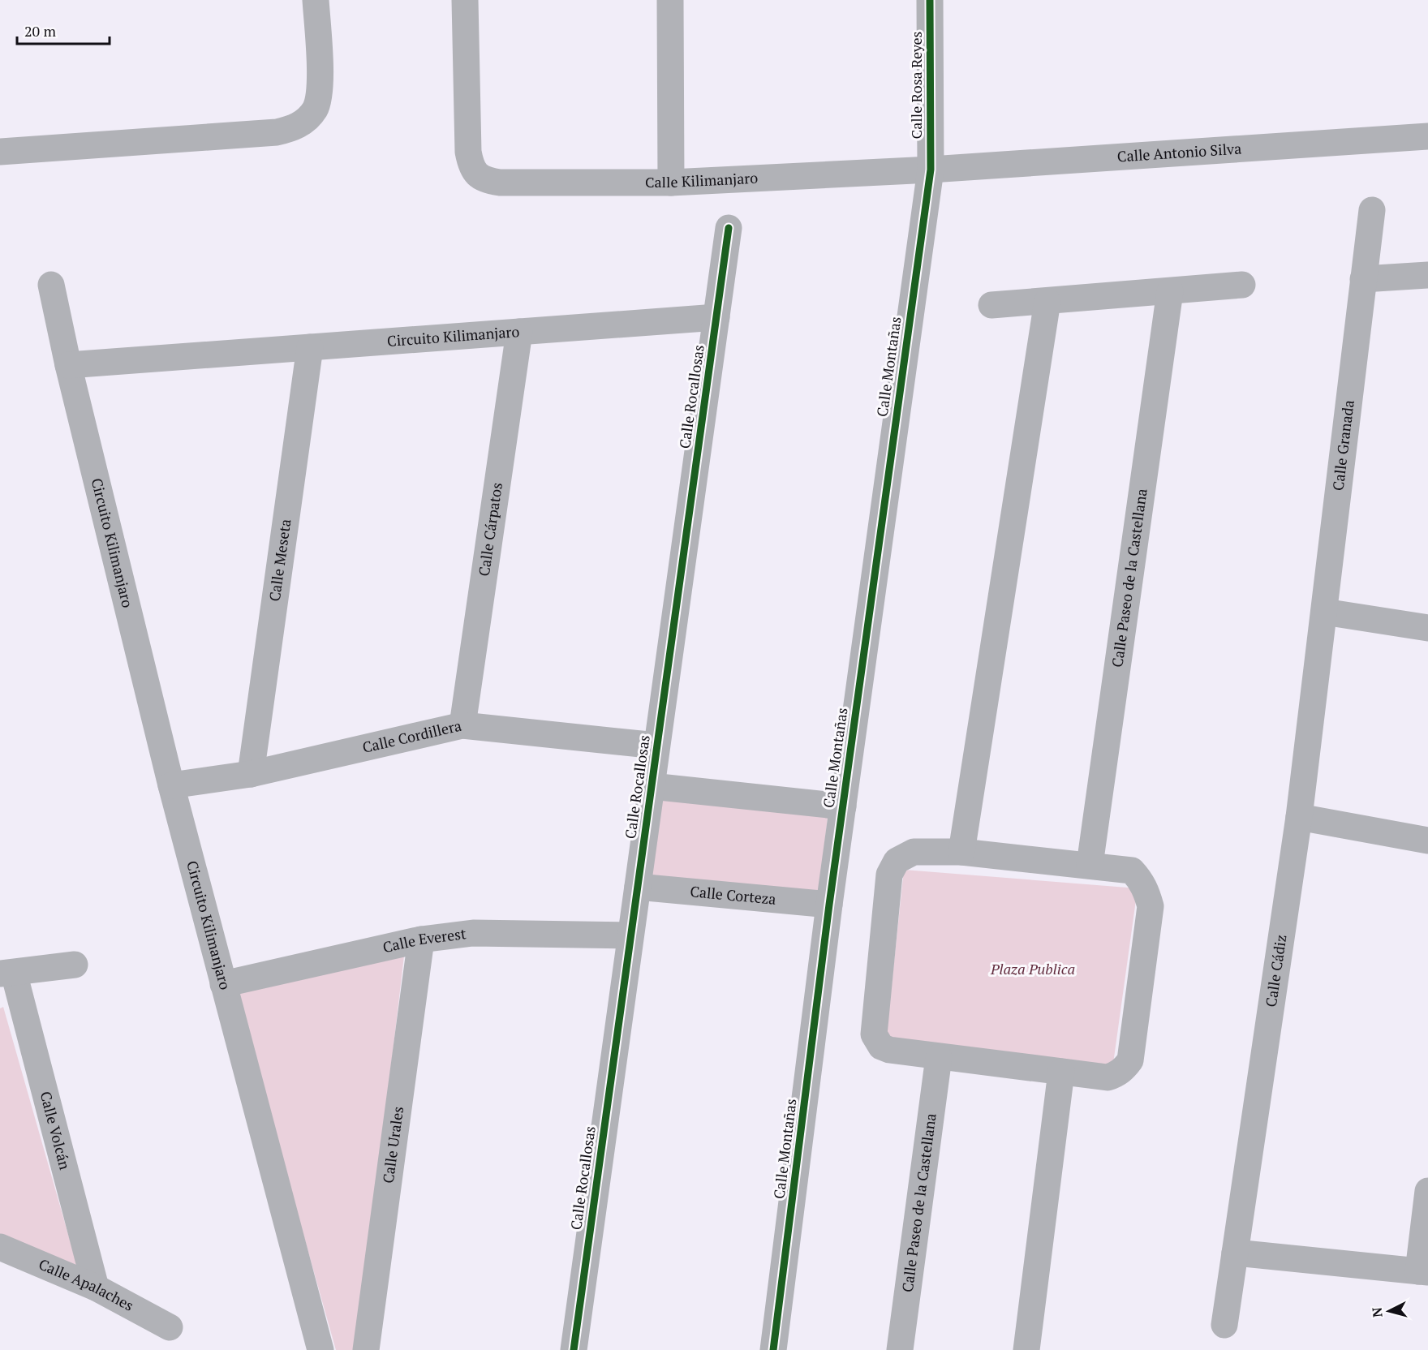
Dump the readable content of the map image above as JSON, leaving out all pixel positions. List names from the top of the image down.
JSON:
{
  "streets": {
    "street": [
      "Calle Rosa Reyes",
      "Calle Antonio Silva",
      "Calle Kilimanjaro",
      "Circuito Kilimanjaro",
      "Calle Montañas",
      "Calle Rocallosas",
      "Calle Granada",
      "Calle Cárpatos",
      "Calle Meseta",
      "Calle Paseo de la Castellana",
      "Calle Cordillera",
      "Calle Corteza",
      "Calle Everest",
      "Calle Cádiz",
      "Calle Volcán",
      "Calle Urales",
      "Calle Apalaches"
    ]
  },
  "crossings": [
    ["Calle Rosa Reyes", "Calle Antonio Silva"],
    ["Calle Rosa Reyes", "Calle Kilimanjaro"],
    ["Calle Rosa Reyes", "Calle Montañas"],
    ["Calle Antonio Silva", "Calle Kilimanjaro"],
    ["Calle Antonio Silva", "Calle Montañas"],
    ["Calle Kilimanjaro", "Calle Montañas"],
    ["Circuito Kilimanjaro", "Calle Rocallosas"],
    ["Circuito Kilimanjaro", "Calle Cárpatos"],
    ["Circuito Kilimanjaro", "Calle Meseta"],
    ["Circuito Kilimanjaro", "Calle Cordillera"],
    ["Circuito Kilimanjaro", "Calle Everest"],
    ["Calle Montañas", "Calle Corteza"],
    ["Calle Rocallosas", "Calle Cordillera"],
    ["Calle Rocallosas", "Calle Corteza"],
    ["Calle Rocallosas", "Calle Everest"],
    ["Calle Granada", "Calle Cádiz"],
    ["Calle Cárpatos", "Calle Cordillera"],
    ["Calle Meseta", "Calle Cordillera"],
    ["Calle Everest", "Calle Urales"],
    ["Calle Volcán", "Calle Apalaches"]
  ],
  "parks": ["Plaza Publica"],
  "scale_bar": "20 m",
  "north": "left"
}
